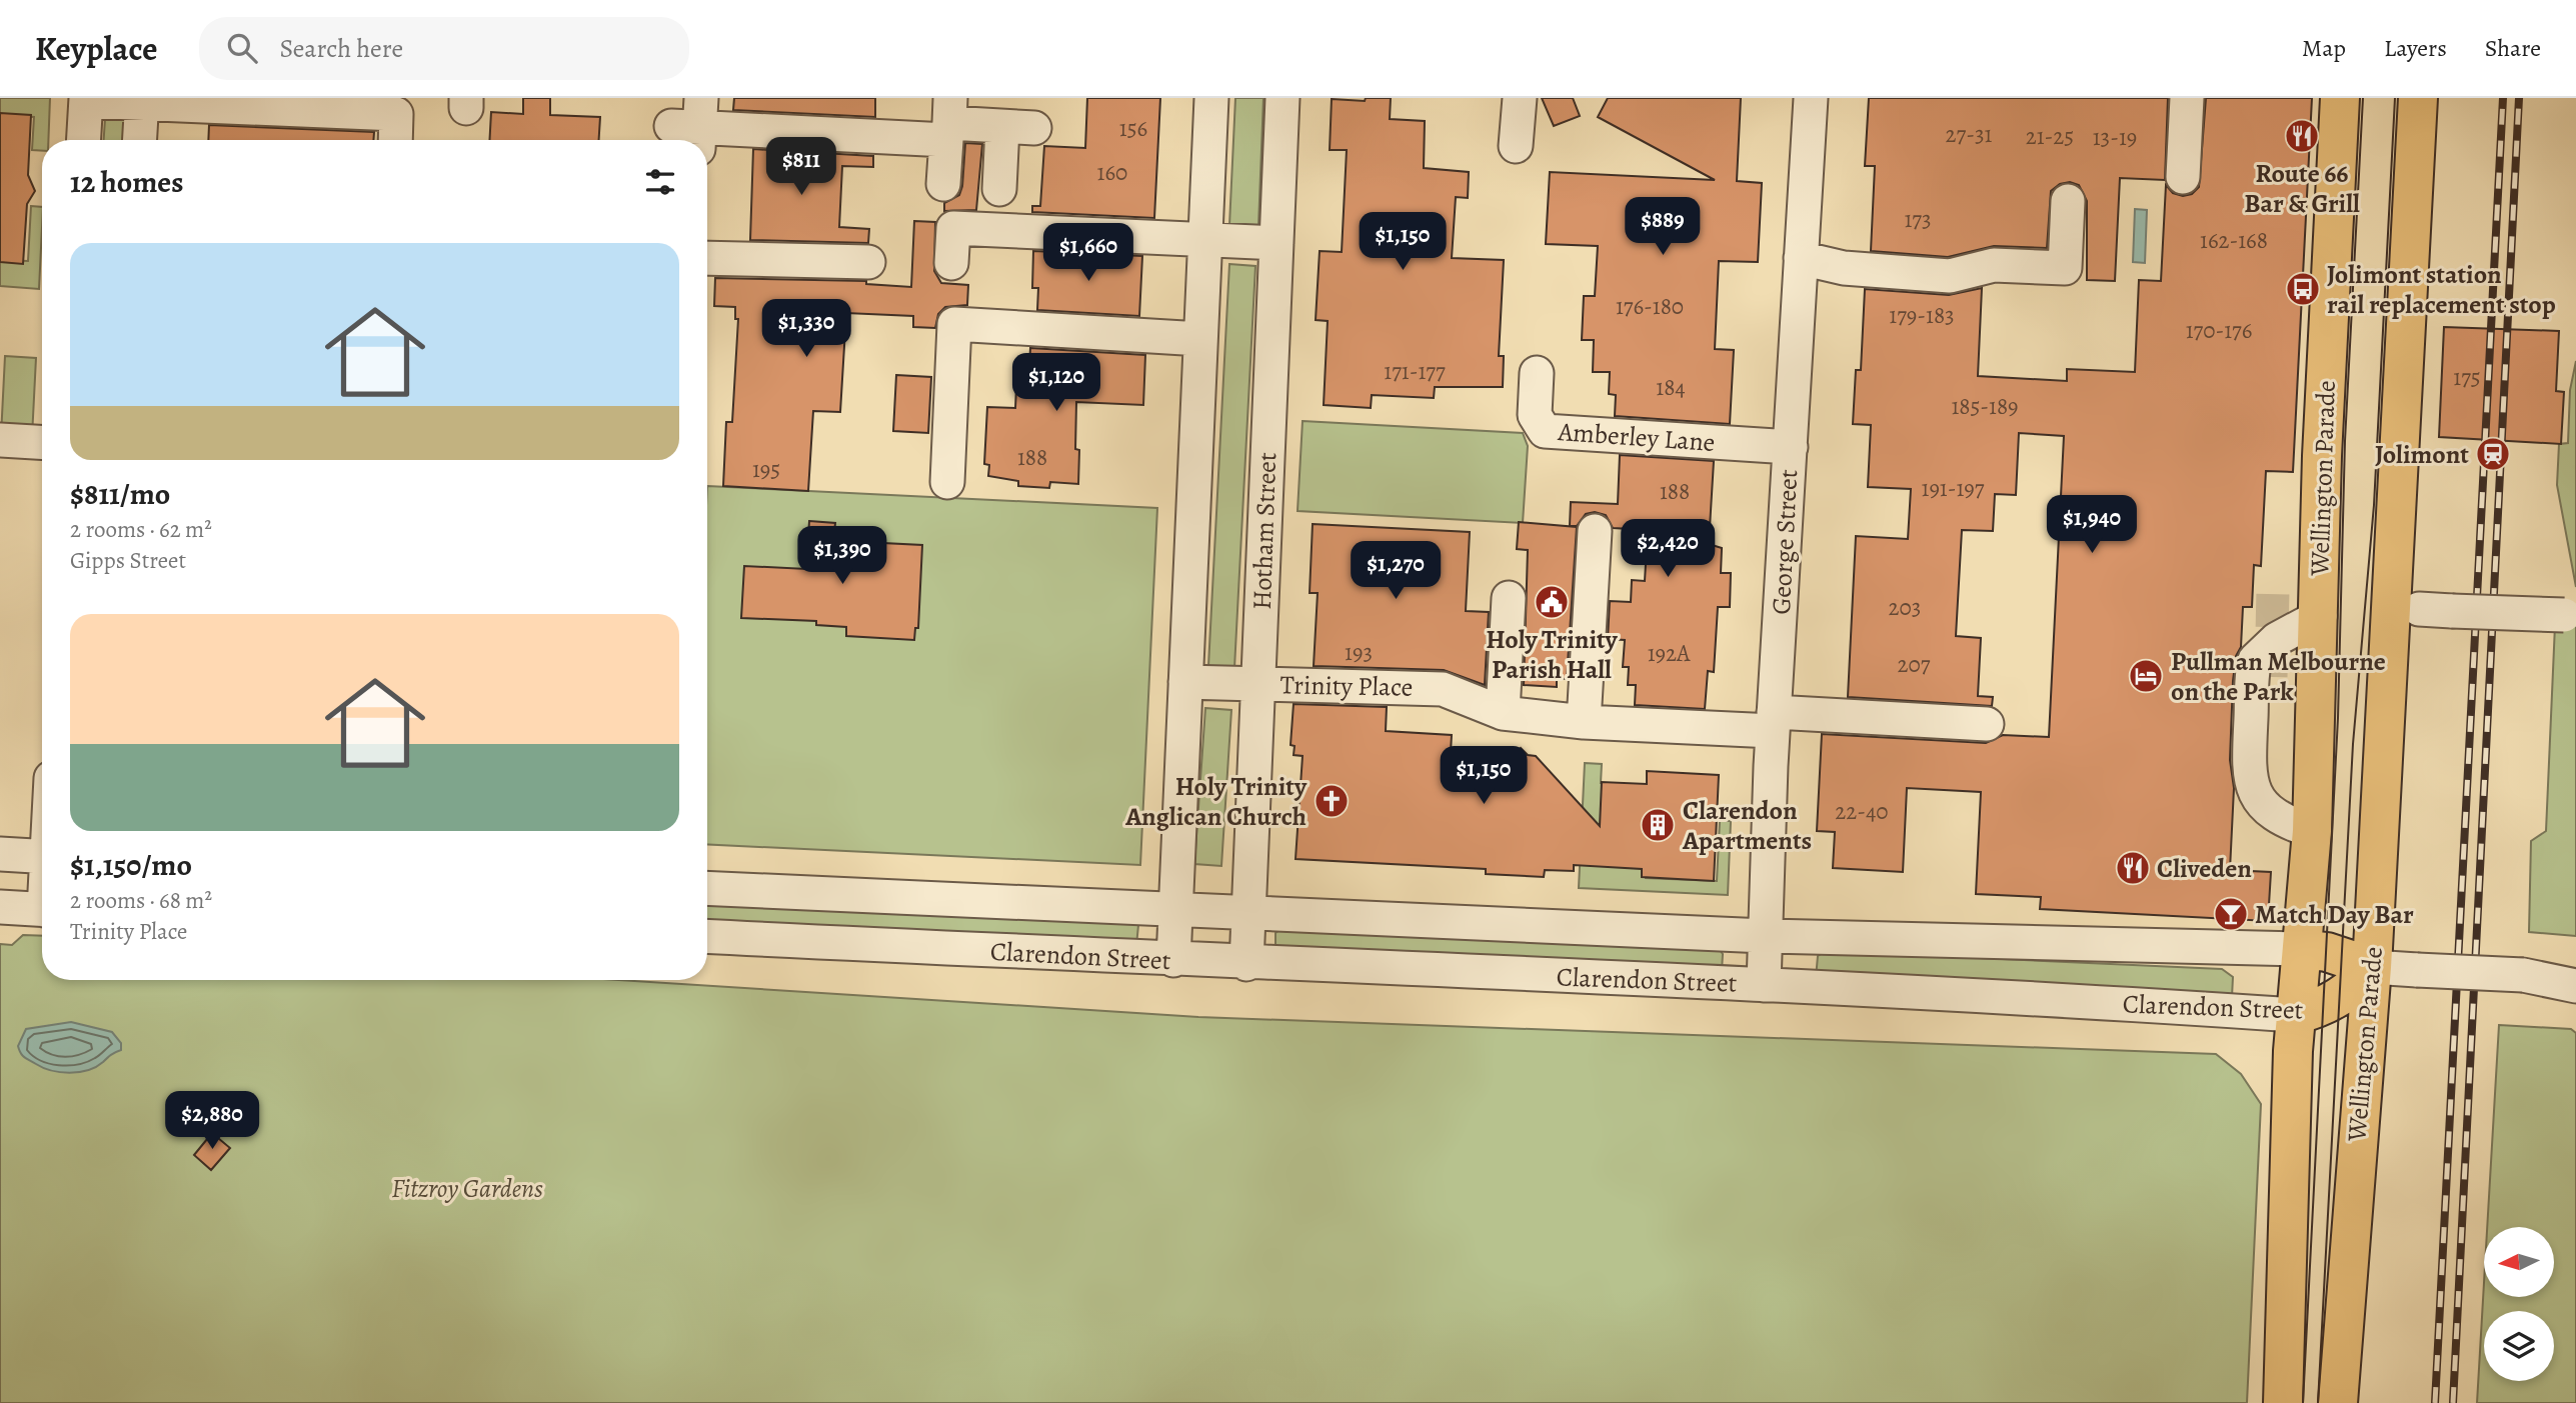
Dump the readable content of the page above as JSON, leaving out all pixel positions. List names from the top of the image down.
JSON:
{
  "streets": {
    "main road": ["Wellington Parade", "Clarendon Street"],
    "street": [
      "Amberley Lane",
      "Hotham Street",
      "George Street",
      "Trinity Place"
    ]
  },
  "crossings": [
    ["Amberley Lane", "George Street"],
    ["Wellington Parade", "Clarendon Street"],
    ["Hotham Street", "Trinity Place"],
    ["Hotham Street", "Clarendon Street"],
    ["George Street", "Trinity Place"],
    ["George Street", "Clarendon Street"]
  ],
  "parks": ["Fitzroy Gardens"],
  "places": {
    "restaurant": ["Route 66 Bar & Grill", "Cliveden"],
    "bus stop": ["Jolimont station rail replacement stop"],
    "station": ["Jolimont"],
    "public building": ["Holy Trinity Parish Hall"],
    "hotel": ["Pullman Melbourne on the Park"],
    "church": ["Holy Trinity Anglican Church"],
    "building": ["Clarendon Apartments"],
    "bar": ["Match Day Bar"]
  },
  "house_numbers": [
    "156",
    "27-31",
    "21-25",
    "13-19",
    "160",
    "173",
    "162-168",
    "176-180",
    "179-183",
    "170-176",
    "171-177",
    "175",
    "184",
    "185-189",
    "188",
    "195",
    "191-197",
    "188",
    "203",
    "193",
    "192A",
    "207",
    "22-40"
  ],
  "north": "left",
  "page": {
    "header": "Keyplace",
    "search": "Search here",
    "nav": ["Map", "Layers", "Share"],
    "price": [
      "$811",
      "$889",
      "$1,150",
      "$1,660",
      "$1,330",
      "$1,120",
      "$1,940",
      "$2,420",
      "$1,390",
      "$1,270",
      "$1,150",
      "$2,880"
    ],
    "heading": "12 homes",
    "list": [
      {
        "name": "$811/mo",
        "note": "2 rooms · 62 m² · Gipps Street"
      },
      {
        "name": "$1,150/mo",
        "note": "2 rooms · 68 m² · Trinity Place"
      }
    ]
  }
}
